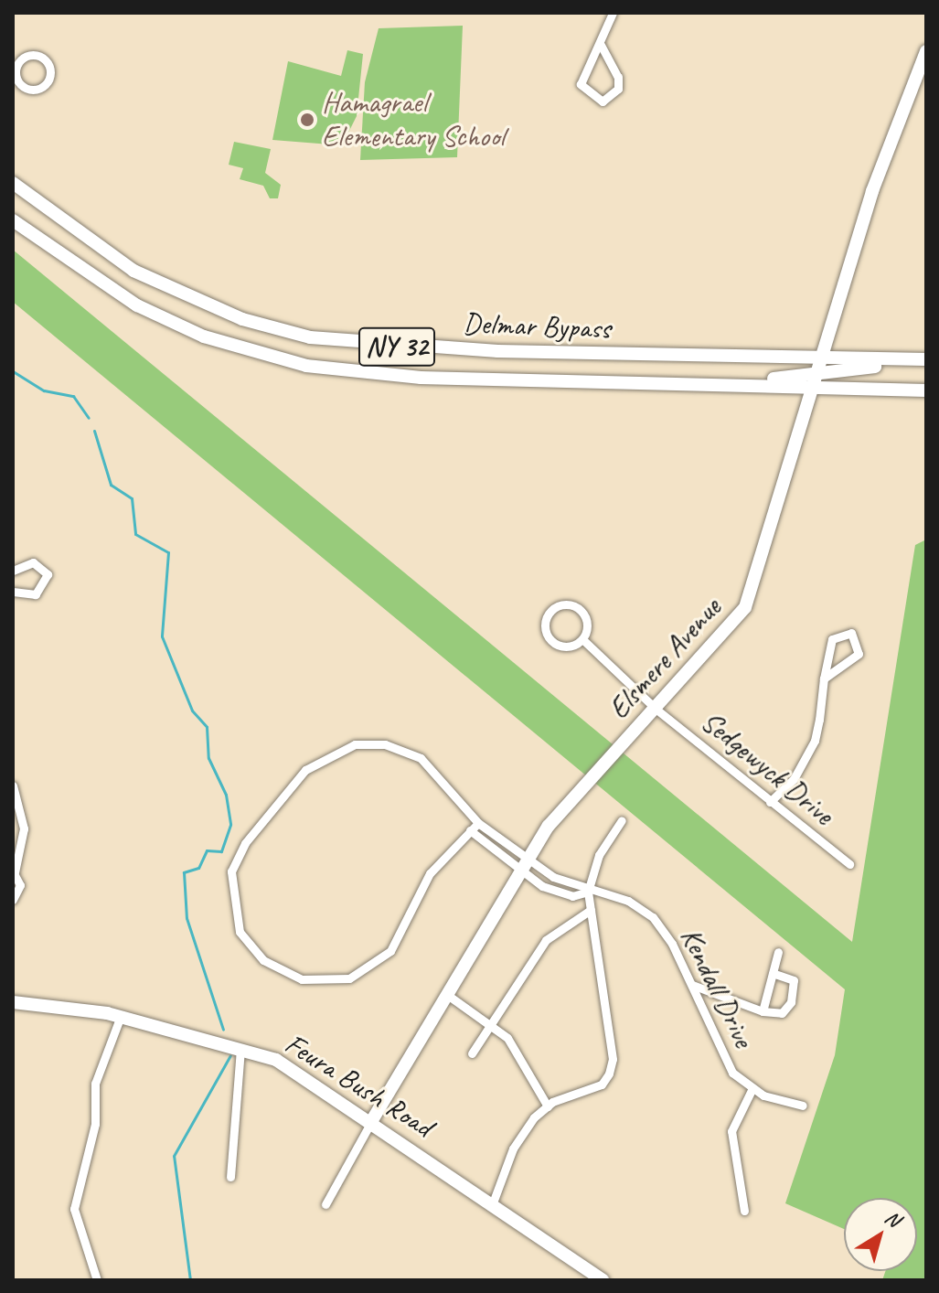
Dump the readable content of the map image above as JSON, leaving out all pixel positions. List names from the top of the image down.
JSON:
{
  "streets": {
    "main road": [
      "Delmar Bypass",
      "NY 32",
      "Elsmere Avenue",
      "Feura Bush Road"
    ],
    "street": ["Sedgewyck Drive", "Kendall Drive"]
  },
  "crossings": [
    ["Delmar Bypass", "Elsmere Avenue"],
    ["Elsmere Avenue", "Sedgewyck Drive"],
    ["Elsmere Avenue", "Kendall Drive"],
    ["Elsmere Avenue", "Feura Bush Road"]
  ],
  "places": ["Hamagrael Elementary School"],
  "north": "top right"
}
